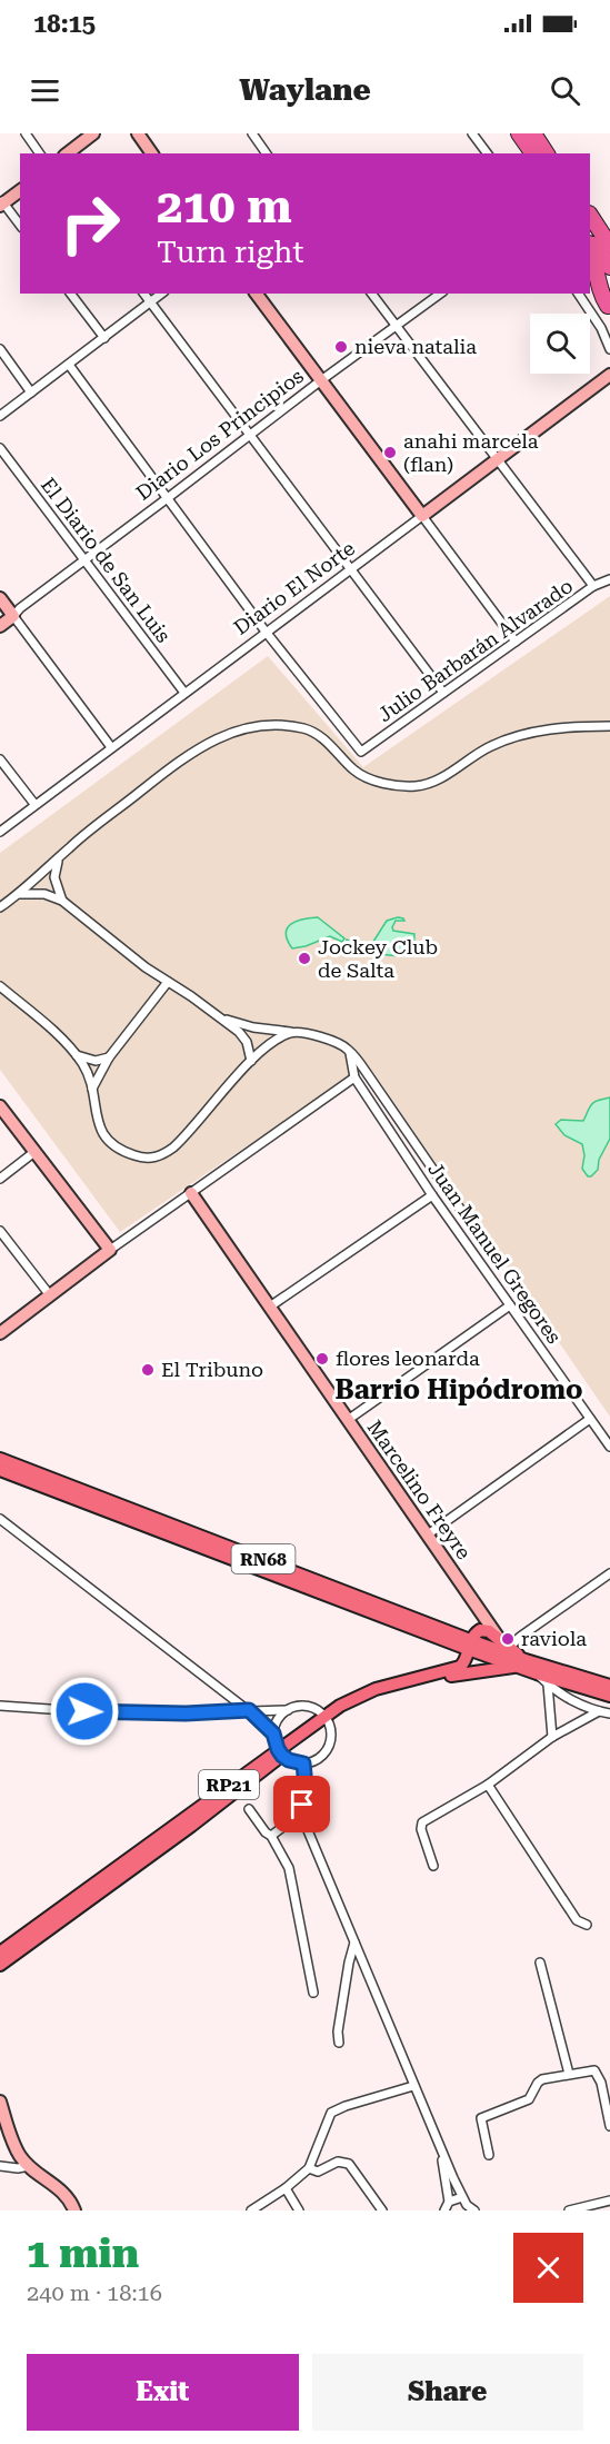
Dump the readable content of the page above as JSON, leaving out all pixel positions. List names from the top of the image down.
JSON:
{
  "streets": {
    "main road": ["RN68", "RP21"],
    "street": [
      "Diario Los Principios",
      "El Diario de San Luis",
      "Diario El Norte",
      "Julio Barbarán Alvarado",
      "Juan Manuel Gregores",
      "Marcelino Freyre"
    ]
  },
  "crossings": [
    ["Diario Los Principios", "El Diario de San Luis"],
    ["El Diario de San Luis", "Diario El Norte"],
    ["Diario El Norte", "Julio Barbarán Alvarado"],
    ["RN68", "RP21"]
  ],
  "districts": ["Barrio Hipódromo"],
  "places": [
    "nieva natalia",
    "anahi marcela (flan)",
    "Jockey Club de Salta",
    "flores leonarda",
    "El Tribuno",
    "raviola"
  ],
  "page": {
    "status": "18:15",
    "header": "Waylane",
    "turn": ["210 m", "Turn right"],
    "heading": ["1 min", "240 m · 18:16"],
    "buttons": ["Exit", "Share"]
  }
}
